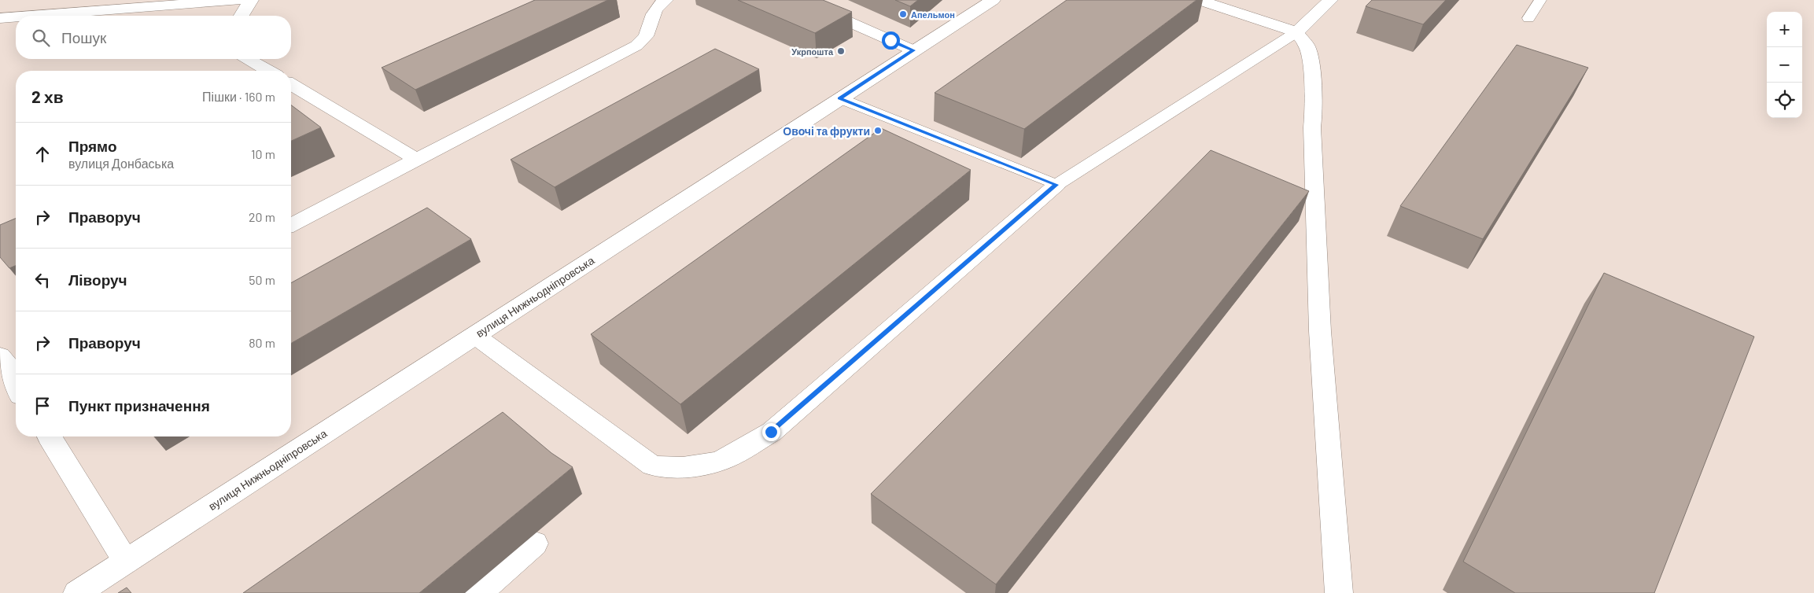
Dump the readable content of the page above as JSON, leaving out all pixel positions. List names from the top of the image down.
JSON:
{
  "streets": {
    "street": ["вулиця Нижньодніпровська"]
  },
  "places": ["Апельмон", "Укрпошта", "Овочі та фрукти"],
  "page": {
    "map_buttons": ["+", "−"],
    "search": "Пошук",
    "heading": ["2 хв", "Пішки · 160 m"],
    "list": [
      ["Прямо", "вулиця Донбаська", "10 m"],
      ["Праворуч", "20 m"],
      ["Ліворуч", "50 m"],
      ["Праворуч", "80 m"],
      "Пункт призначення"
    ]
  }
}
